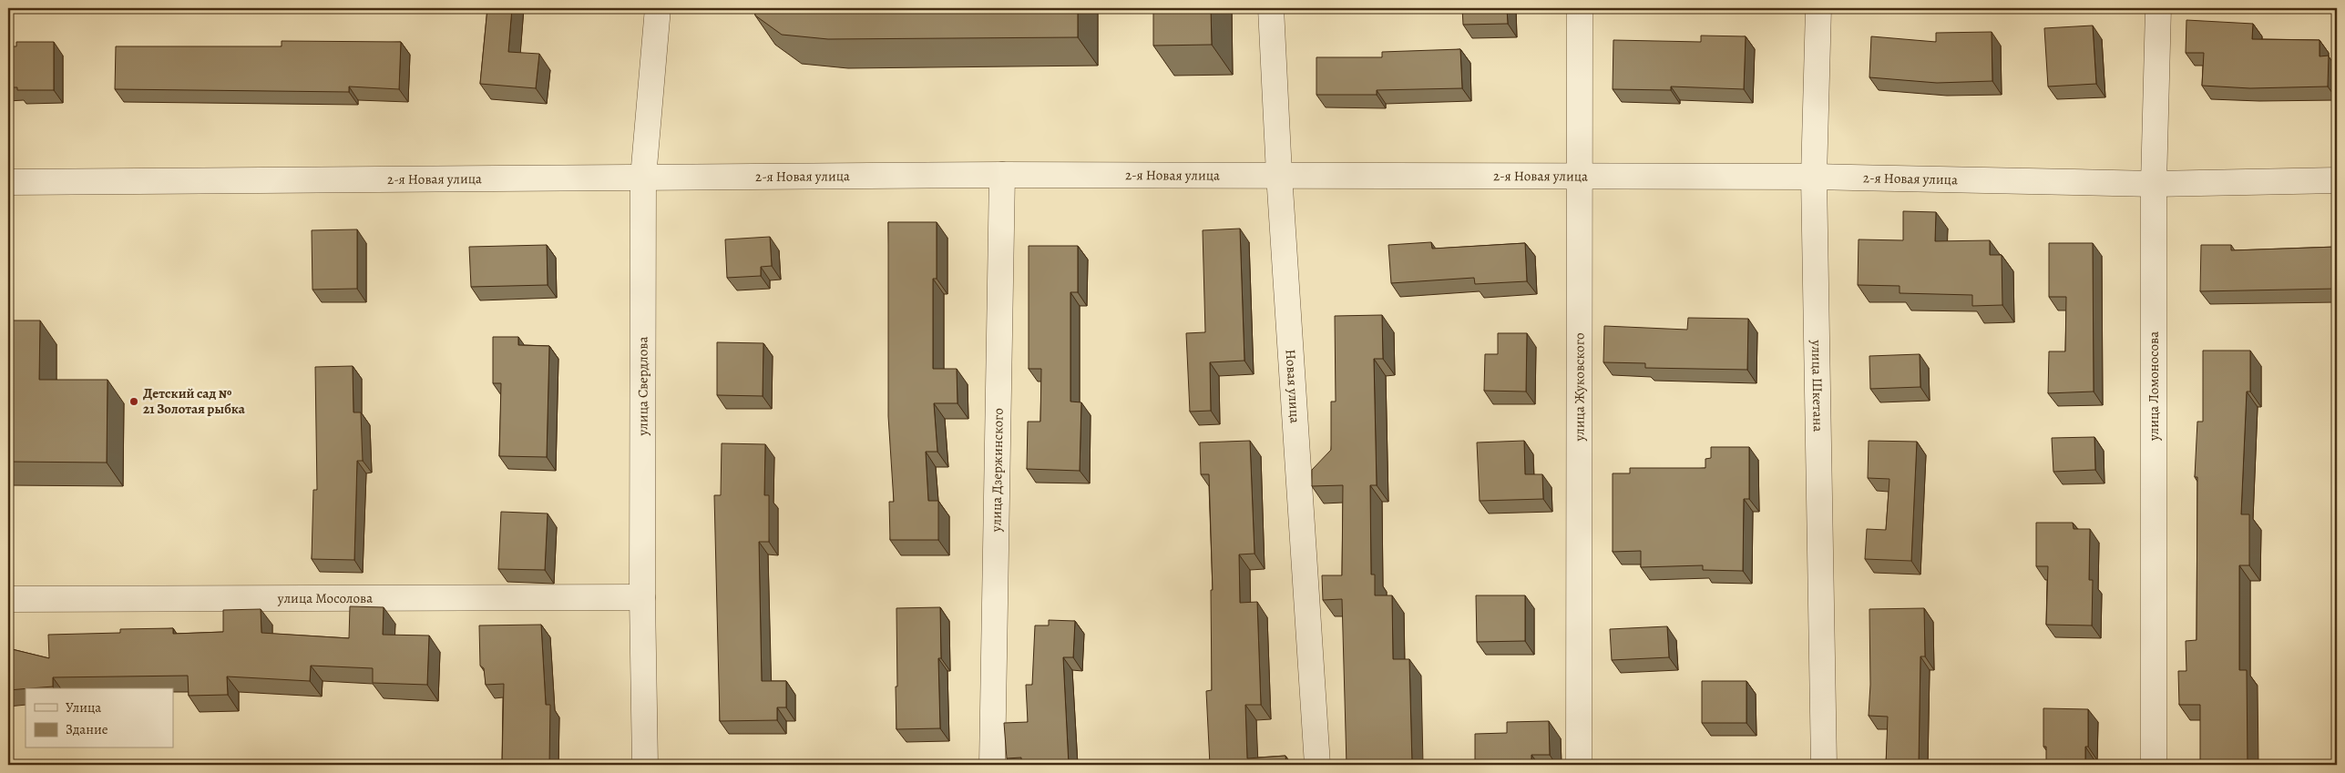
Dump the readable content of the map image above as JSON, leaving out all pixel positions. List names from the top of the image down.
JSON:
{
  "streets": {
    "street": [
      "2-я Новая улица",
      "улица Свердлова",
      "улица Жуковского",
      "улица Шкетана",
      "улица Ломоносова",
      "Новая улица",
      "улица Дзержинского",
      "улица Мосолова"
    ]
  },
  "crossings": [
    ["2-я Новая улица", "улица Свердлова"],
    ["2-я Новая улица", "улица Жуковского"],
    ["2-я Новая улица", "улица Шкетана"],
    ["2-я Новая улица", "улица Ломоносова"],
    ["2-я Новая улица", "Новая улица"],
    ["2-я Новая улица", "улица Дзержинского"],
    ["улица Свердлова", "улица Мосолова"]
  ],
  "places": ["Детский сад № 21 Золотая рыбка"],
  "legend": ["Улица", "Здание"]
}
